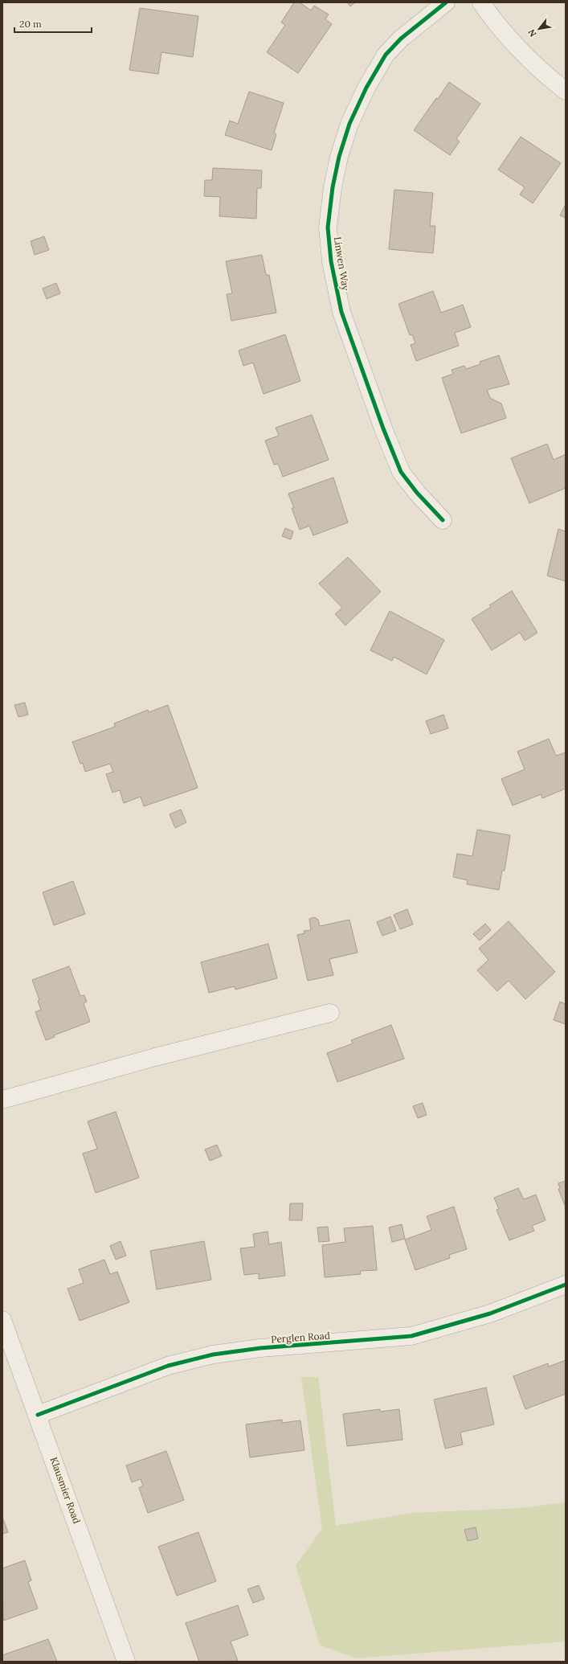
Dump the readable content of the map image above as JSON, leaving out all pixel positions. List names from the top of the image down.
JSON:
{
  "streets": {
    "street": ["Linwen Way", "Perglen Road", "Klausmier Road"]
  },
  "crossings": [
    ["Perglen Road", "Klausmier Road"]
  ],
  "scale_bar": "20 m",
  "north": "bottom left"
}
